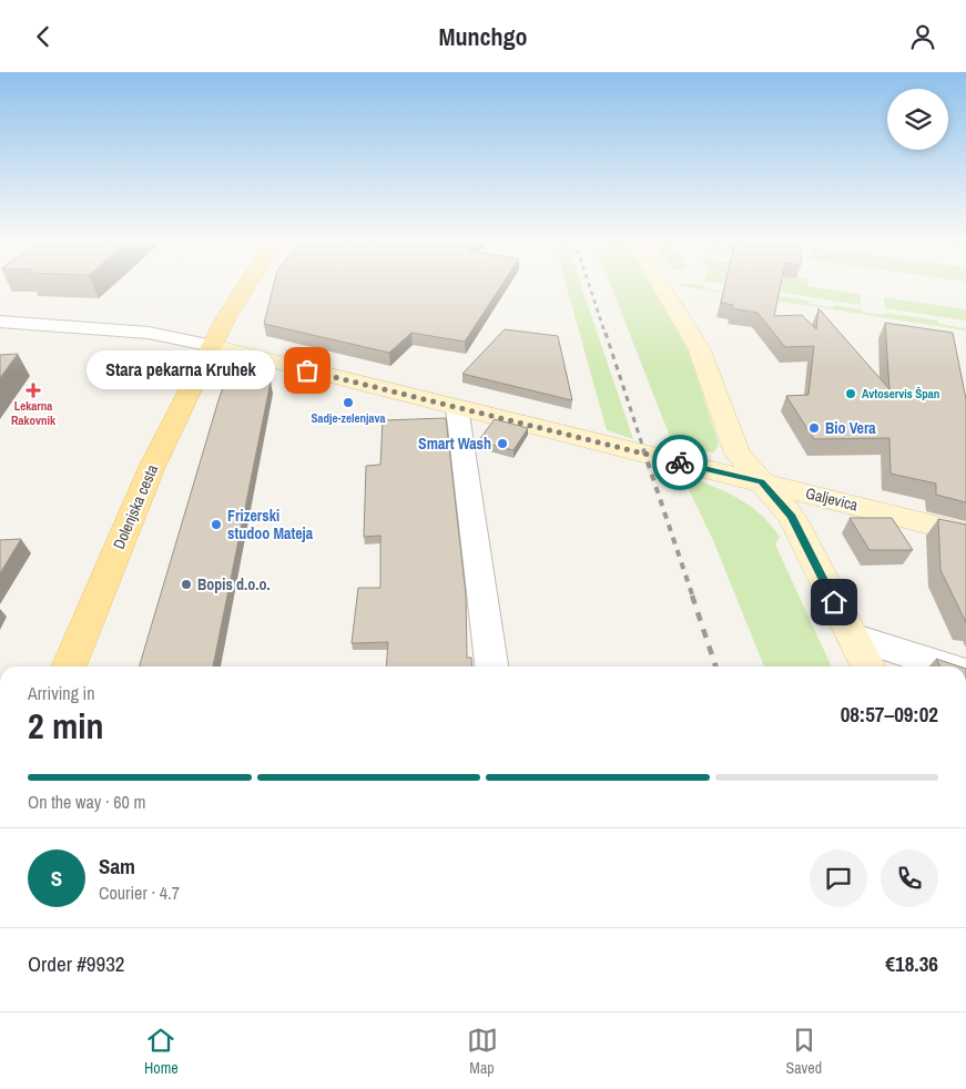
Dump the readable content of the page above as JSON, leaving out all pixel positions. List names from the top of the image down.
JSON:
{
  "streets": {
    "main road": ["Dolenjska cesta"],
    "street": ["Galjevica"]
  },
  "crossings": [
    ["Galjevica", "Dolenjska cesta"]
  ],
  "places": {
    "other": [
      "Stara pekarna Kruhek",
      "Avtoservis Špan",
      "Sadje-zelenjava",
      "Bio Vera",
      "Smart Wash",
      "Frizerski studoo Mateja",
      "Bopis d.o.o."
    ],
    "health": ["Lekarna Rakovnik"]
  },
  "page": {
    "header": "Munchgo",
    "bubble": "Stara pekarna Kruhek",
    "heading": ["2 min", "Arriving in", "08:57–09:02"],
    "panel": [
      "Sam",
      "Courier · 4.7",
      "Order #9932",
      "€18.36"
    ],
    "bar": "On the way · 60 m",
    "round": "S",
    "tabs": ["Home", "Map", "Saved"]
  }
}
